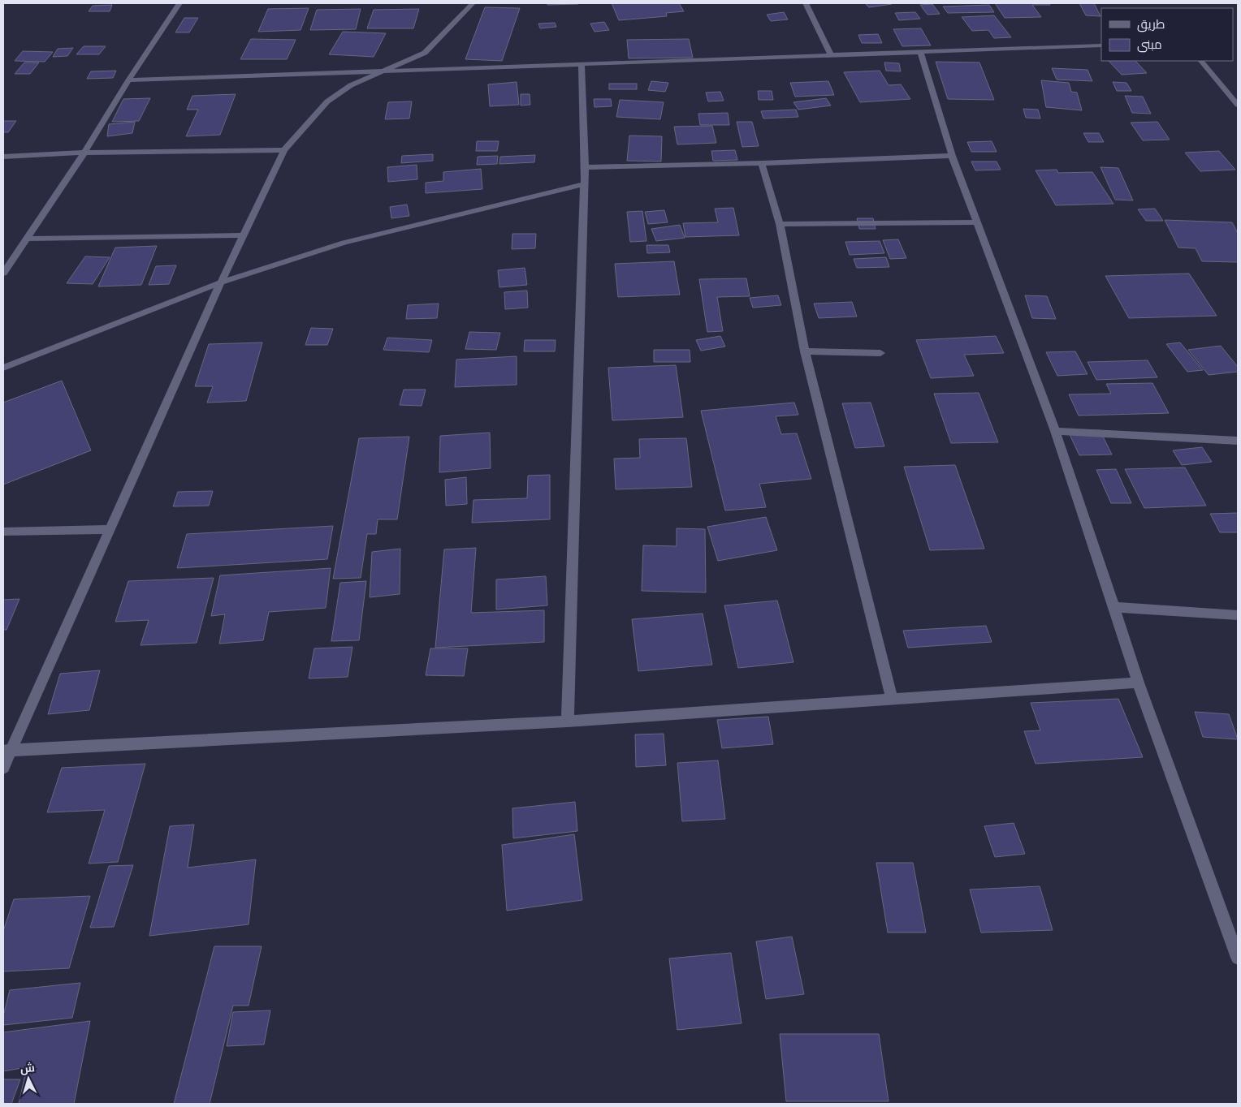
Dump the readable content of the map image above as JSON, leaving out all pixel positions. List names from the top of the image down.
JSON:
{
  "legend": ["طريق", "مبنى"],
  "north": "top"
}
